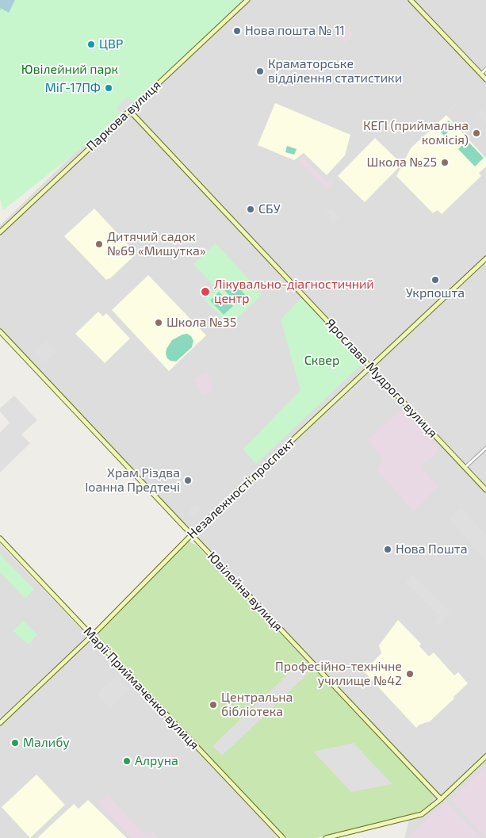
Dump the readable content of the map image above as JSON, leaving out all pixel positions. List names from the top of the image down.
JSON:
{
  "streets": {
    "street": [
      "Паркова вулиця",
      "Ярослава Мудрого вулиця",
      "Незалежності проспект",
      "Ювілейна вулиця",
      "Марії Приймаченко вулиця"
    ]
  },
  "crossings": [
    ["Паркова вулиця", "Ярослава Мудрого вулиця"],
    ["Ярослава Мудрого вулиця", "Незалежності проспект"],
    ["Незалежності проспект", "Ювілейна вулиця"],
    ["Незалежності проспект", "Марії Приймаченко вулиця"]
  ],
  "parks": ["Ювілейний парк", "Сквер"],
  "places": [
    "Нова пошта № 11",
    "ЦВР",
    "Краматорське відділення статистики",
    "МіГ-17ПФ",
    "КЕГІ (приймальна комісія)",
    "Школа №25",
    "СБУ",
    "Дитячий садок №69 «Мишутка»",
    "Укрпошта",
    "Лікувально-діагностичний центр",
    "Школа №35",
    "Храм Різдва Іоанна Предтечі",
    "Нова Пошта",
    "Професійно-технічне училище №42",
    "Центральна бібліотека",
    "Малибу",
    "Алруна"
  ]
}
